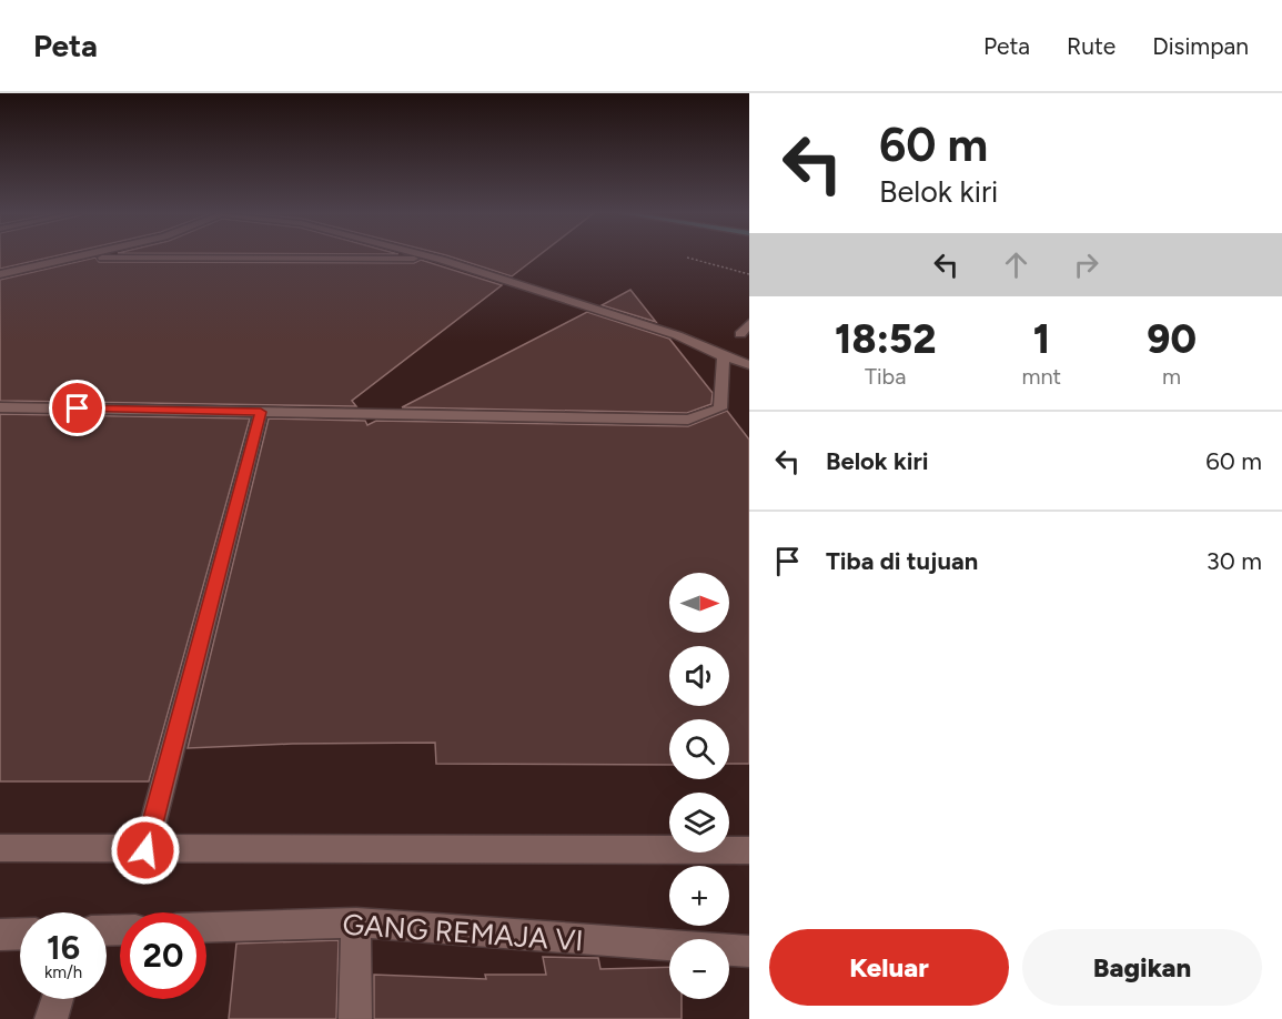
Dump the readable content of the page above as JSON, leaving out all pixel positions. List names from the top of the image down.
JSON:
{
  "streets": {
    "street": ["GANG REMAJA VI"]
  },
  "north": "right",
  "page": {
    "header": "Peta",
    "nav": ["Peta", "Rute", "Disimpan"],
    "turn": ["60 m", "Belok kiri"],
    "eta": [
      "18:52",
      "Tiba",
      "1",
      "mnt",
      "90",
      "m"
    ],
    "list": [
      {
        "name": "Belok kiri",
        "value": "60 m"
      },
      {
        "name": "Tiba di tujuan",
        "value": "30 m"
      }
    ],
    "map_buttons": ["+", "−"],
    "speed": "16 km/h",
    "limit": "20",
    "buttons": ["Keluar", "Bagikan"]
  }
}
